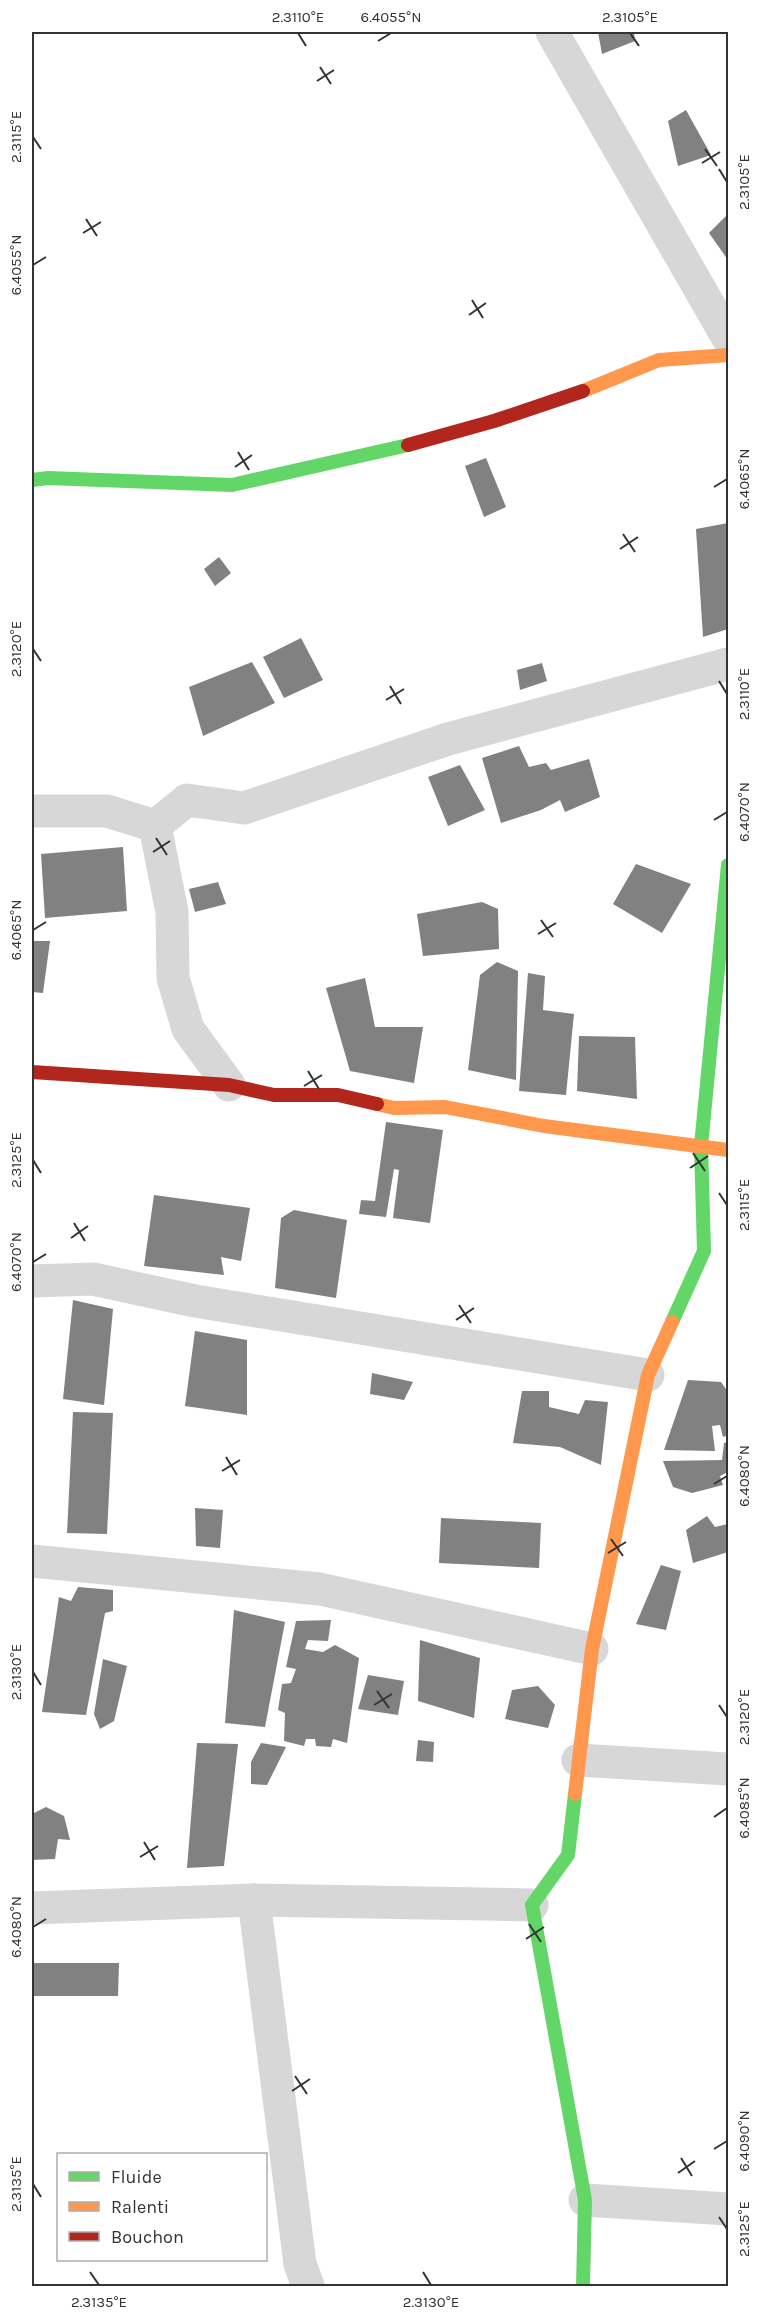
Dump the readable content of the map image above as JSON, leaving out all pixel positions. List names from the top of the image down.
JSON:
{
  "legend": ["Fluide", "Ralenti", "Bouchon"],
  "coordinates": [
    "2.3110°E",
    "6.4055°N",
    "2.3105°E",
    "2.3115°E",
    "6.4065°N",
    "2.3120°E",
    "6.4070°N",
    "2.3125°E",
    "6.4080°N",
    "2.3130°E",
    "6.4085°N",
    "6.4090°N",
    "2.3135°E"
  ]
}
